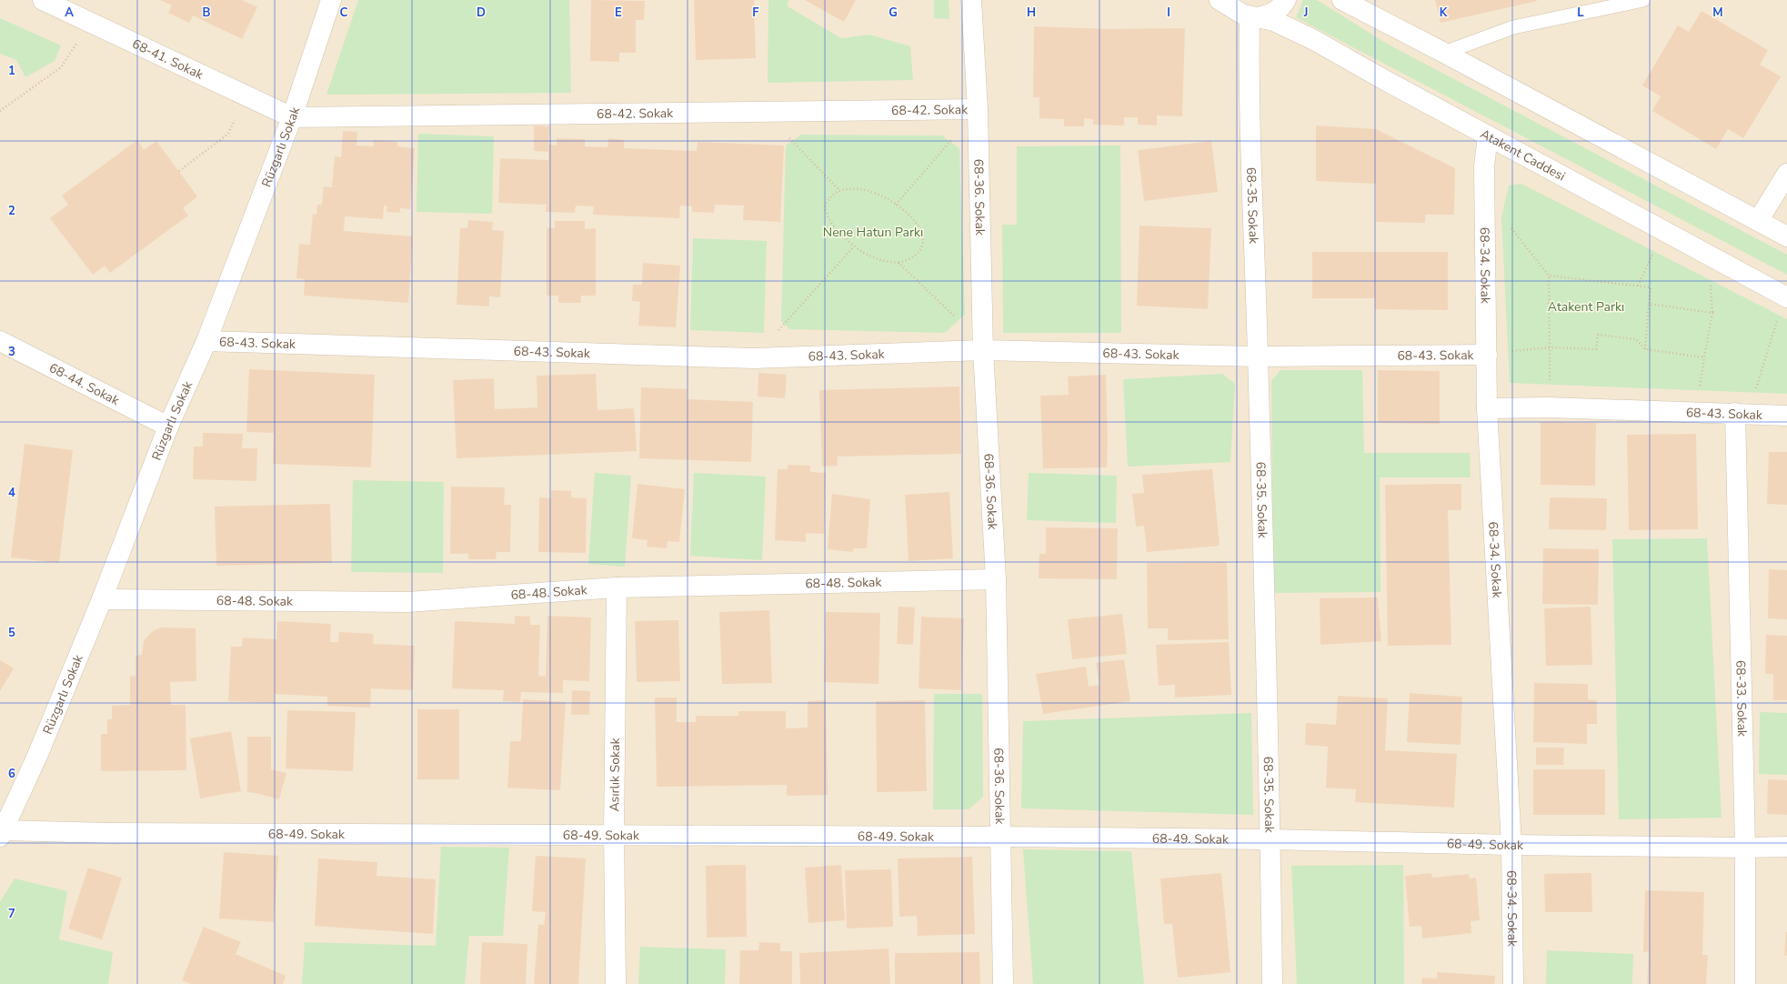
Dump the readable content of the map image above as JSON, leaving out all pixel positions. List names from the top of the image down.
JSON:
{
  "streets": {
    "street": [
      "68-41. Sokak",
      "68-42. Sokak",
      "Rüzgarlı Sokak",
      "Atakent Caddesi",
      "68-36. Sokak",
      "68-35. Sokak",
      "68-34. Sokak",
      "68-43. Sokak",
      "68-44. Sokak",
      "68-48. Sokak",
      "68-33. Sokak",
      "Asırlık Sokak",
      "68-49. Sokak"
    ]
  },
  "crossings": [
    ["68-41. Sokak", "68-42. Sokak"],
    ["68-41. Sokak", "Rüzgarlı Sokak"],
    ["68-42. Sokak", "Rüzgarlı Sokak"],
    ["68-42. Sokak", "68-36. Sokak"],
    ["Rüzgarlı Sokak", "68-43. Sokak"],
    ["Rüzgarlı Sokak", "68-44. Sokak"],
    ["Rüzgarlı Sokak", "68-48. Sokak"],
    ["Rüzgarlı Sokak", "68-49. Sokak"],
    ["Atakent Caddesi", "68-35. Sokak"],
    ["Atakent Caddesi", "68-34. Sokak"],
    ["68-36. Sokak", "68-43. Sokak"],
    ["68-36. Sokak", "68-48. Sokak"],
    ["68-36. Sokak", "68-49. Sokak"],
    ["68-35. Sokak", "68-43. Sokak"],
    ["68-35. Sokak", "68-49. Sokak"],
    ["68-34. Sokak", "68-43. Sokak"],
    ["68-34. Sokak", "68-49. Sokak"],
    ["68-43. Sokak", "68-33. Sokak"],
    ["68-48. Sokak", "Asırlık Sokak"],
    ["68-33. Sokak", "68-49. Sokak"],
    ["Asırlık Sokak", "68-49. Sokak"]
  ],
  "parks": ["Nene Hatun Parkı", "Atakent Parkı"],
  "grid": {
    "columns": [
      "A",
      "B",
      "C",
      "D",
      "E",
      "F",
      "G",
      "H",
      "I",
      "J",
      "K",
      "L",
      "M"
    ],
    "rows": [
      "1",
      "2",
      "3",
      "4",
      "5",
      "6",
      "7"
    ]
  }
}
